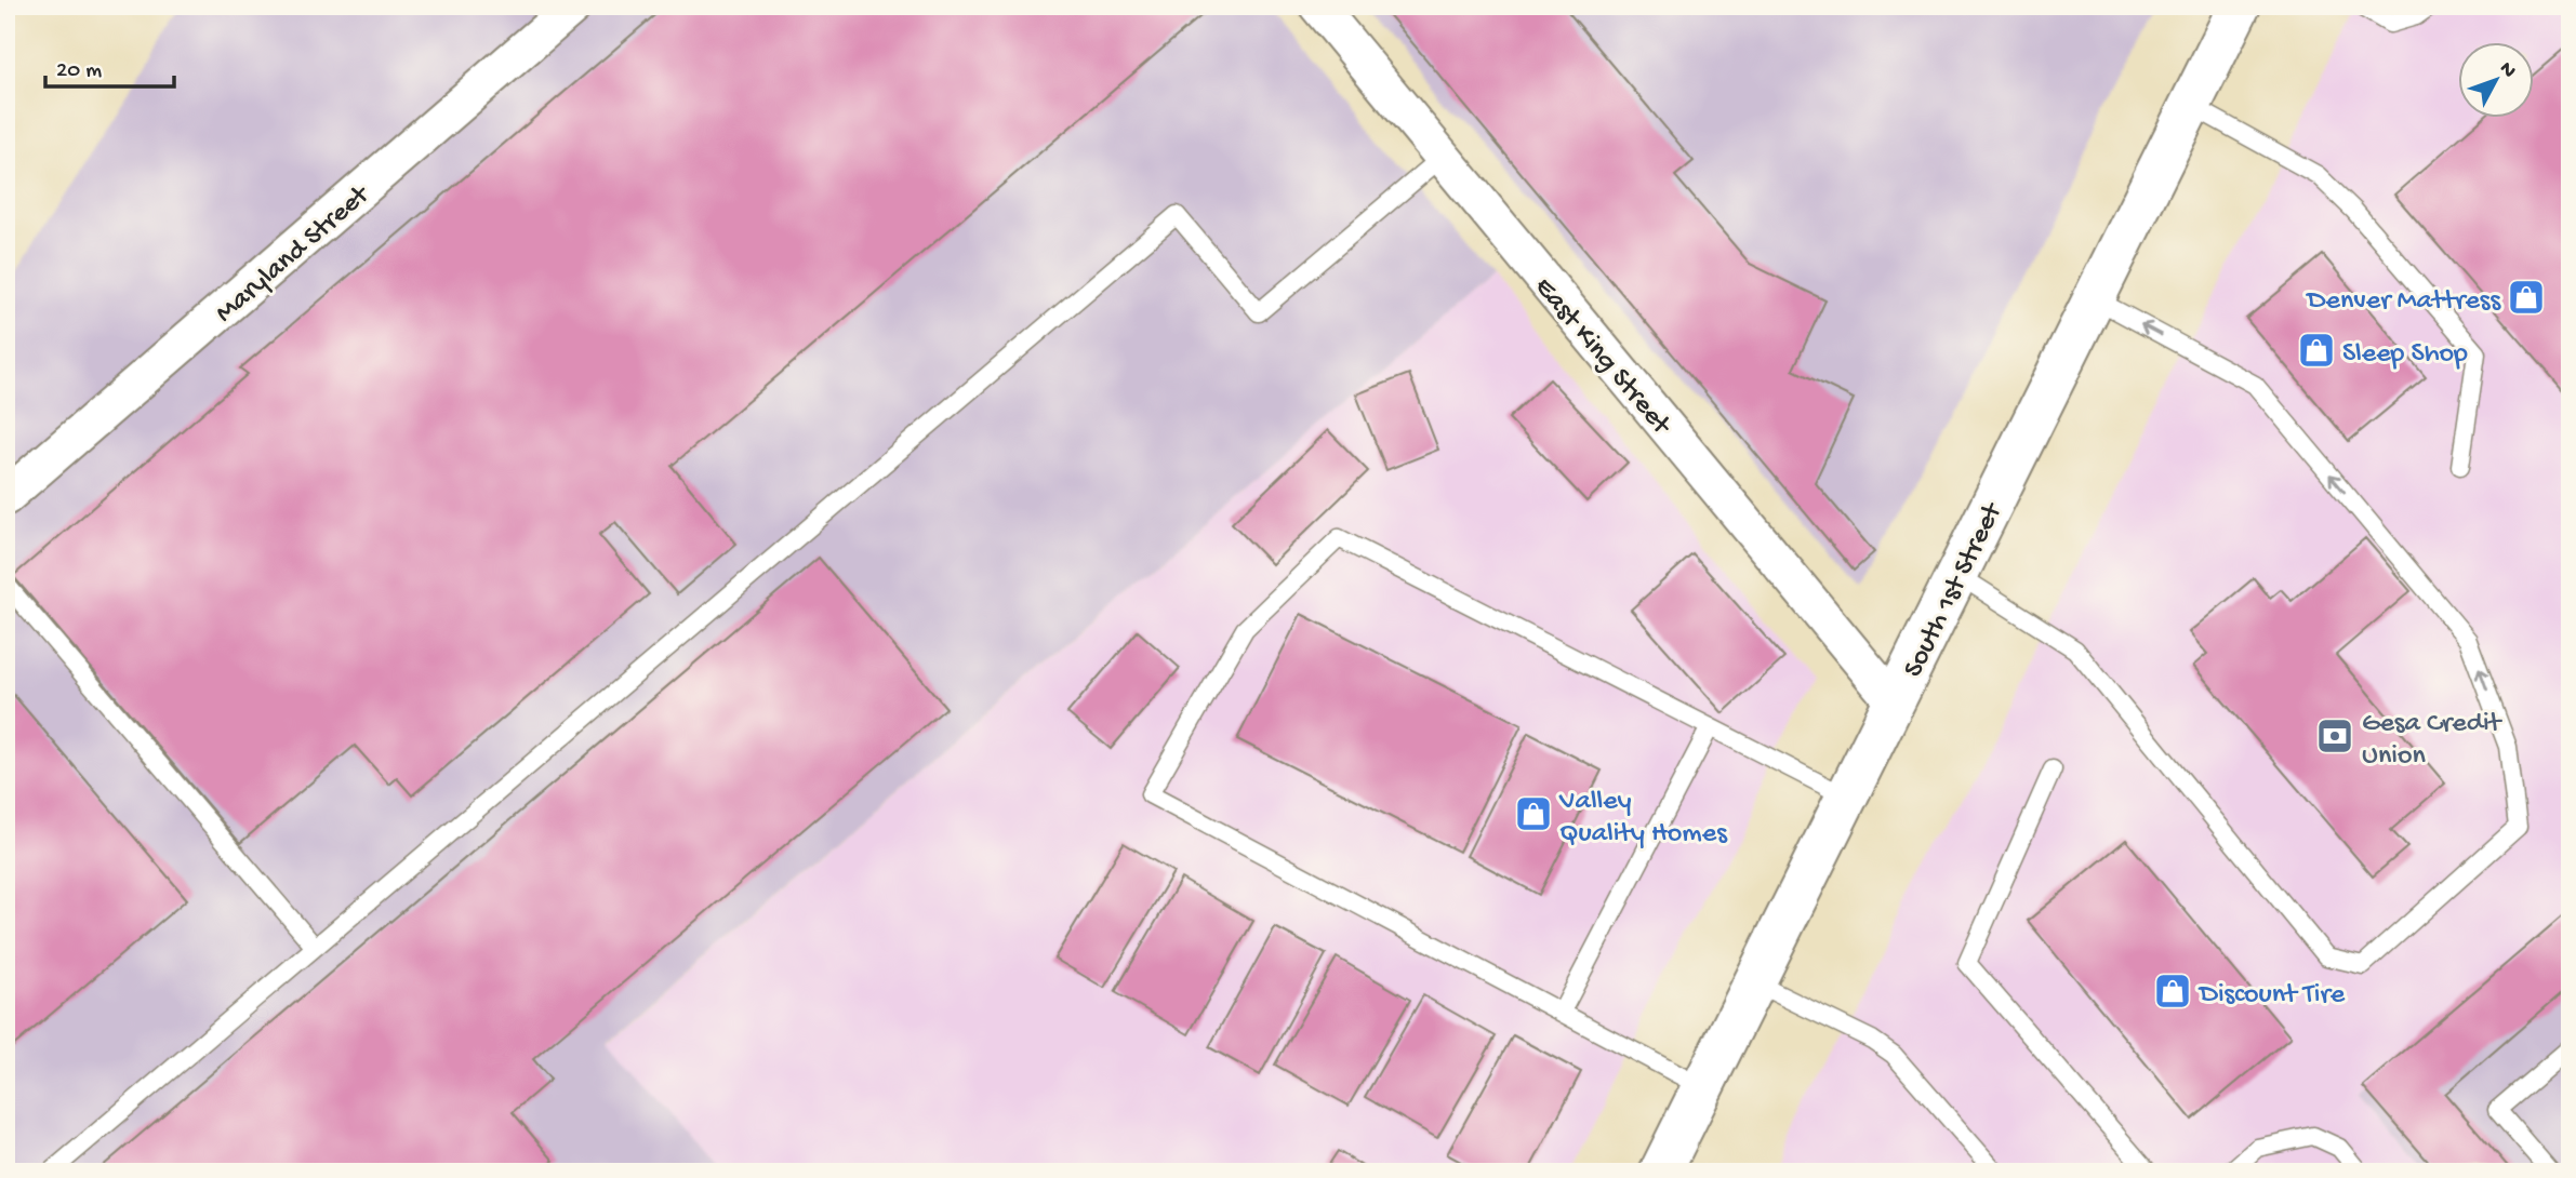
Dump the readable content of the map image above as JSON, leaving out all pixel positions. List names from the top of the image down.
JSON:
{
  "streets": {
    "main road": ["South 1st Street"],
    "street": ["Maryland Street", "East King Street"]
  },
  "crossings": [
    ["East King Street", "South 1st Street"]
  ],
  "places": {
    "shop": [
      "Denver Mattress",
      "Sleep Shop",
      "Valley Quality Homes",
      "Discount Tire"
    ],
    "bank": ["Gesa Credit Union"]
  },
  "scale_bar": "20 m",
  "north": "top right"
}
